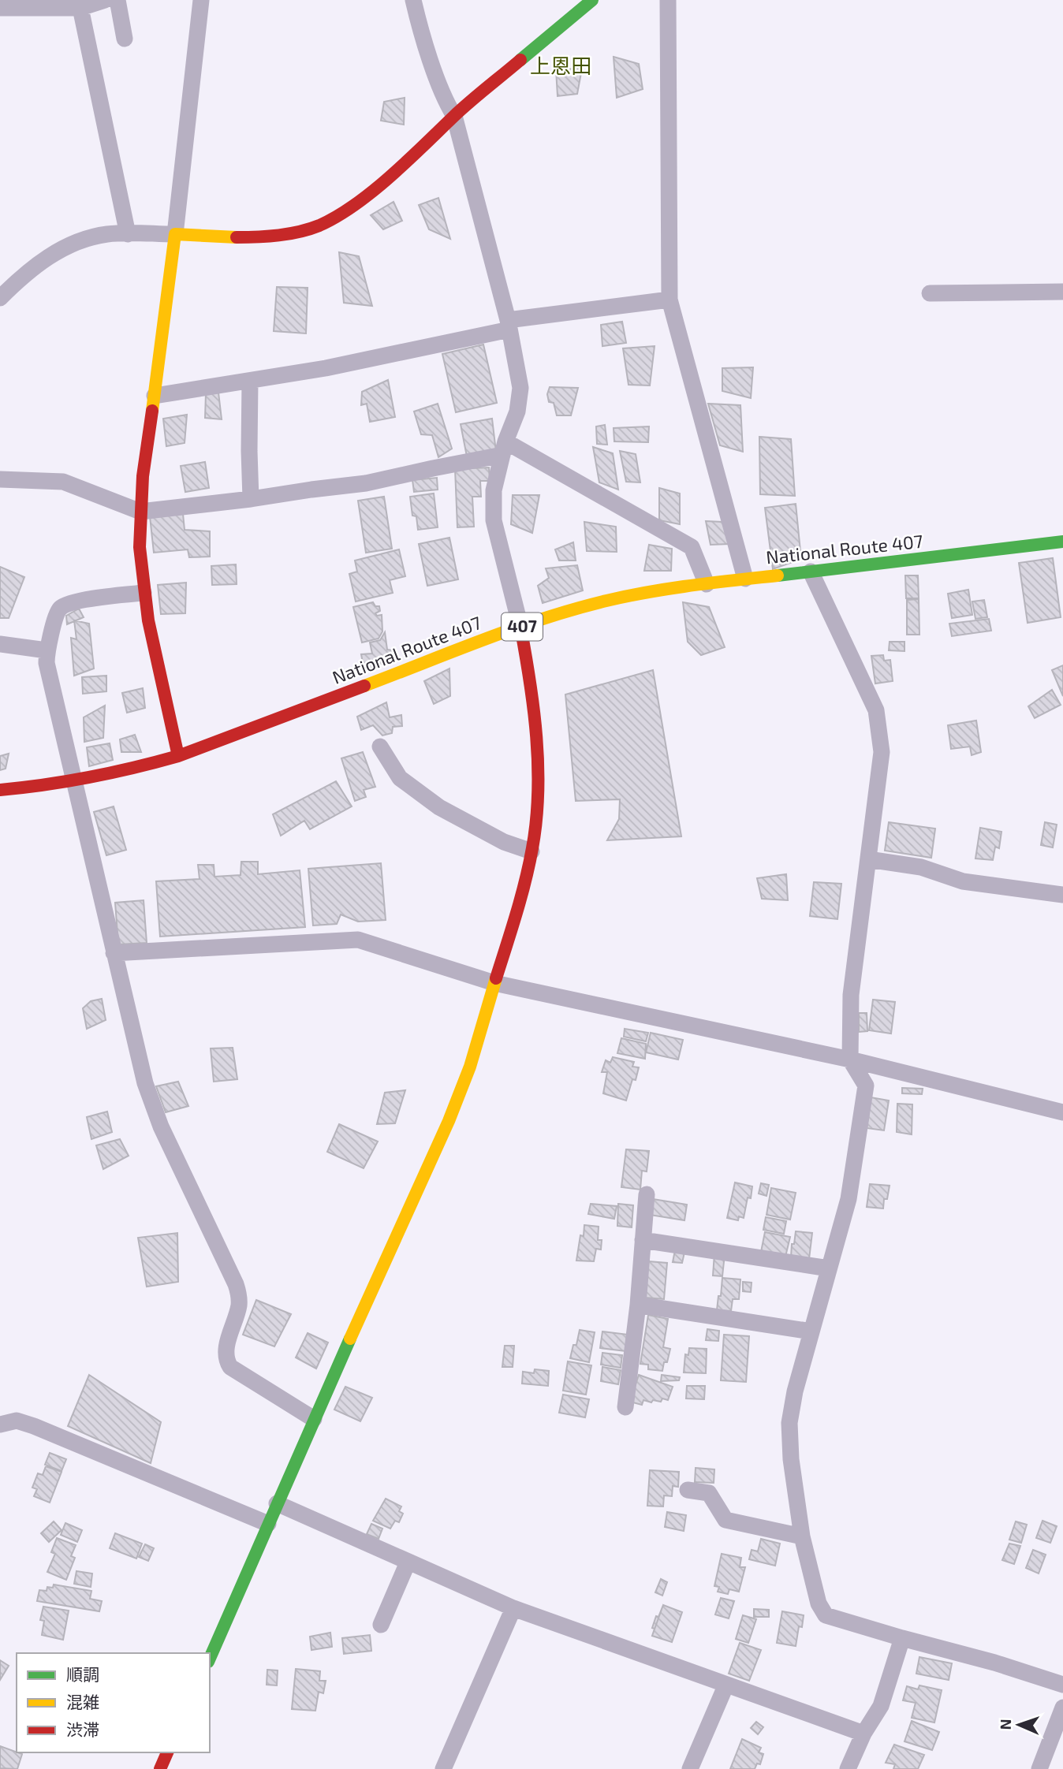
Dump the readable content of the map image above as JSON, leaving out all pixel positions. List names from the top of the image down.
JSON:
{
  "streets": {
    "main road": ["National Route 407", "407"]
  },
  "districts": ["上恩田"],
  "legend": ["順調", "混雑", "渋滞"],
  "north": "left"
}
